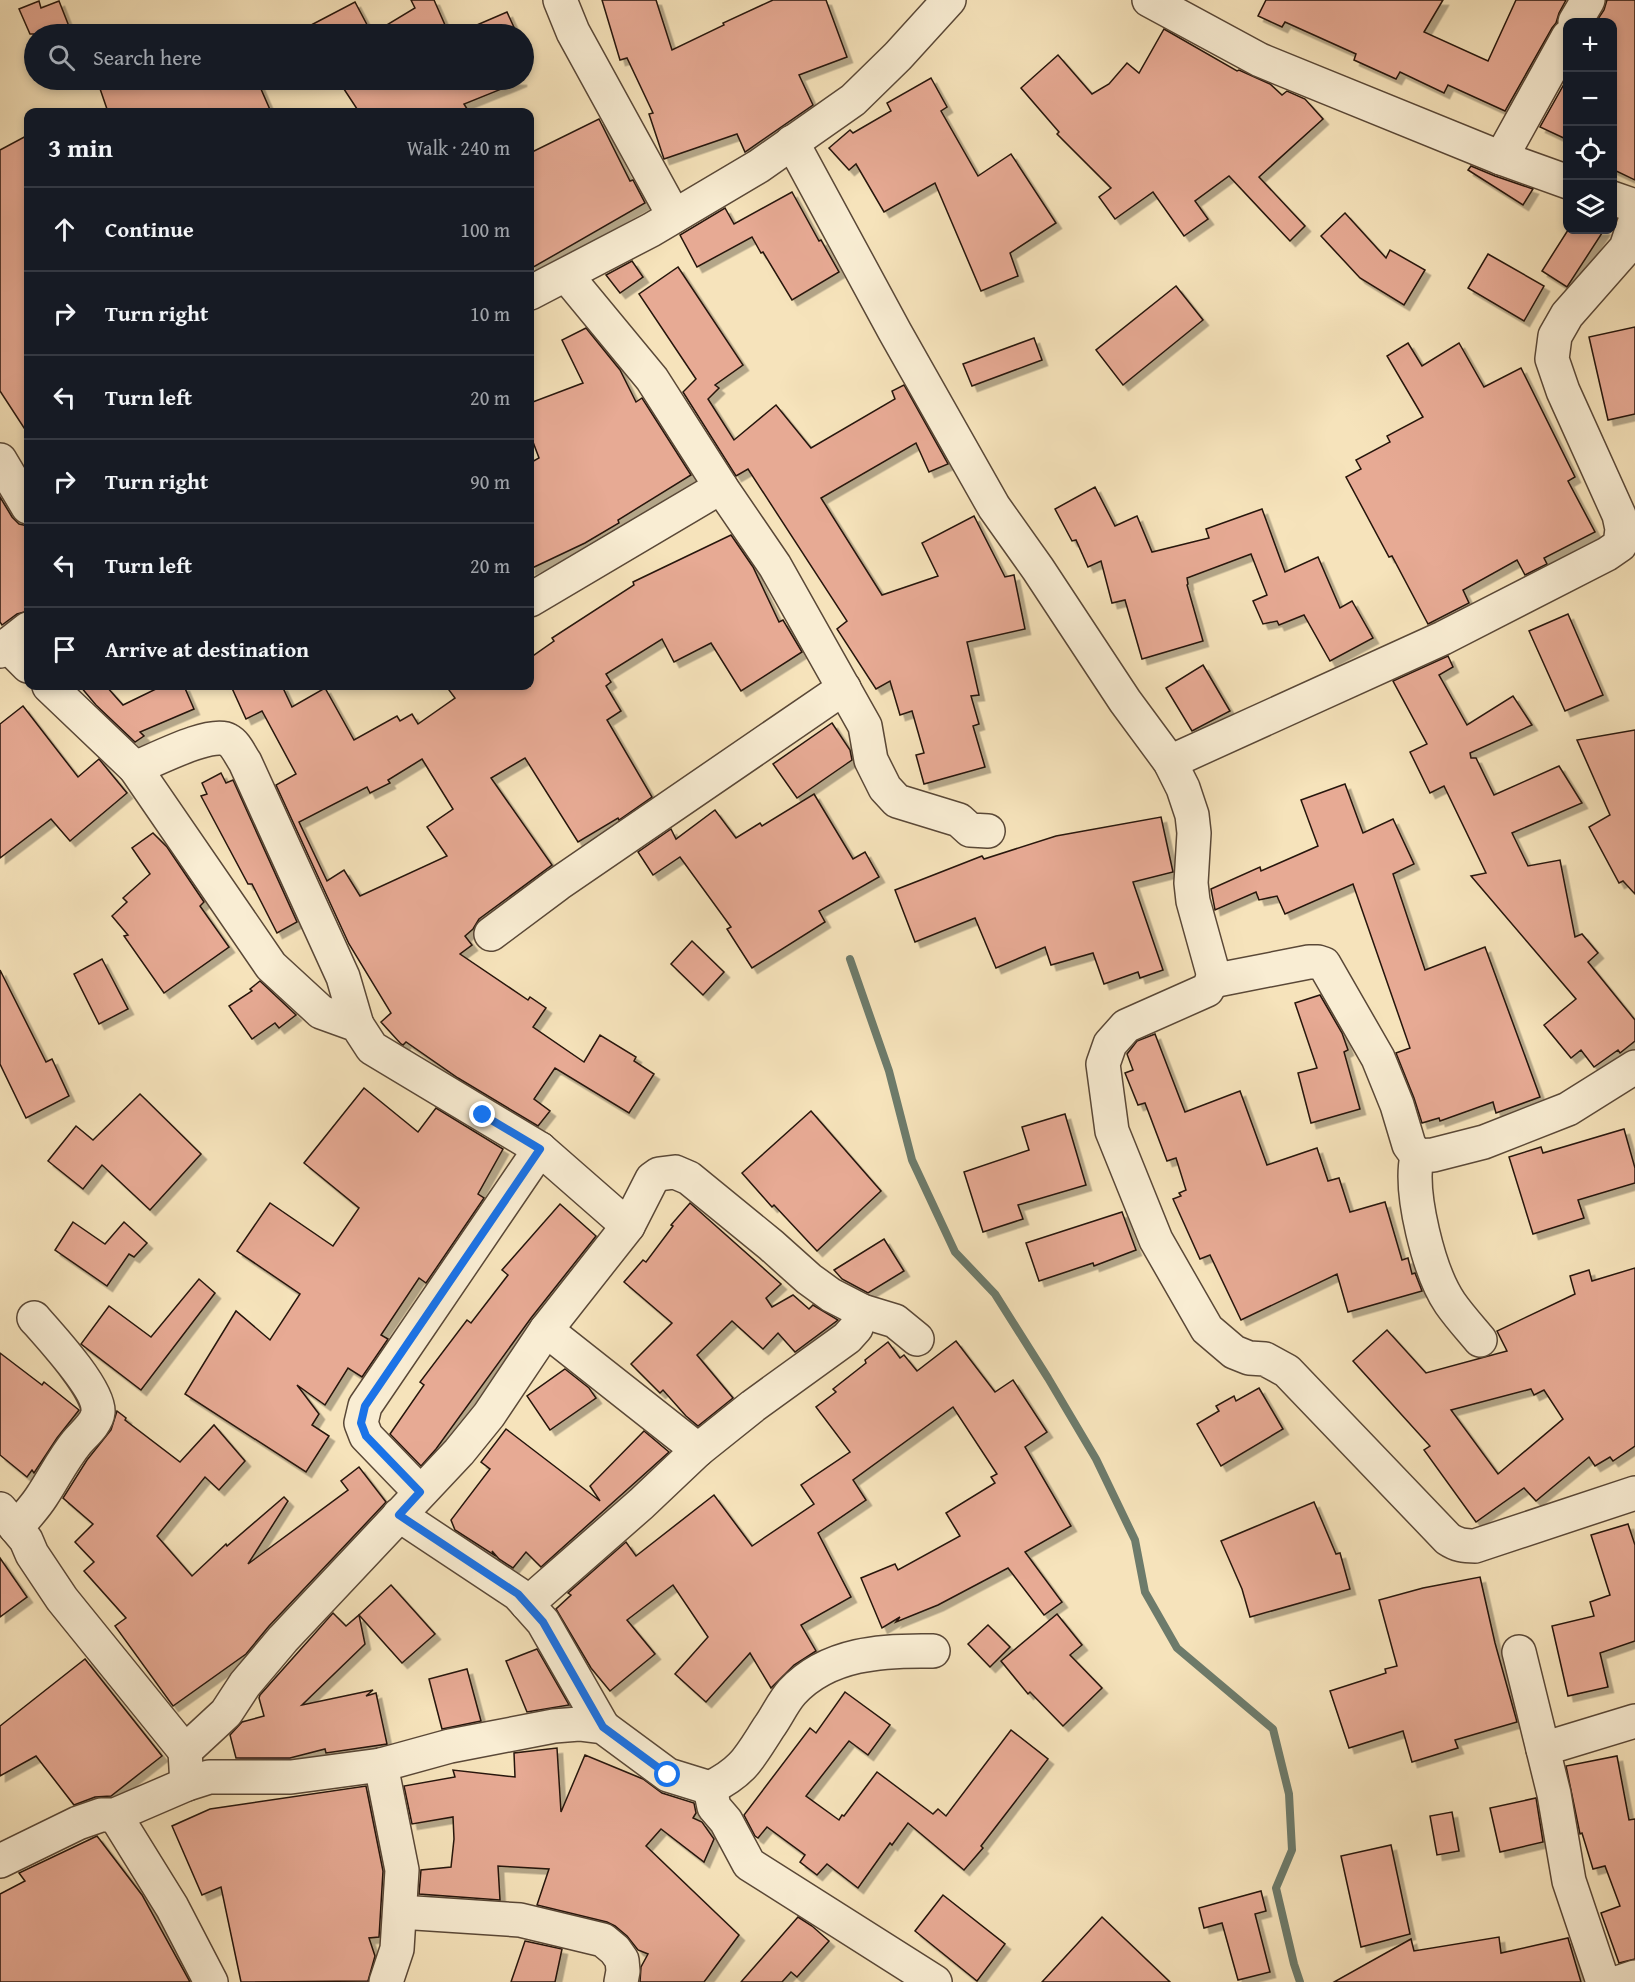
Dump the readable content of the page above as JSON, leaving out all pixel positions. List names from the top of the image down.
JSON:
{
  "page": {
    "map_buttons": ["+", "−"],
    "search": "Search here",
    "heading": ["3 min", "Walk · 240 m"],
    "list": [
      ["Continue", "100 m"],
      ["Turn right", "10 m"],
      ["Turn left", "20 m"],
      ["Turn right", "90 m"],
      ["Turn left", "20 m"],
      "Arrive at destination"
    ]
  }
}
